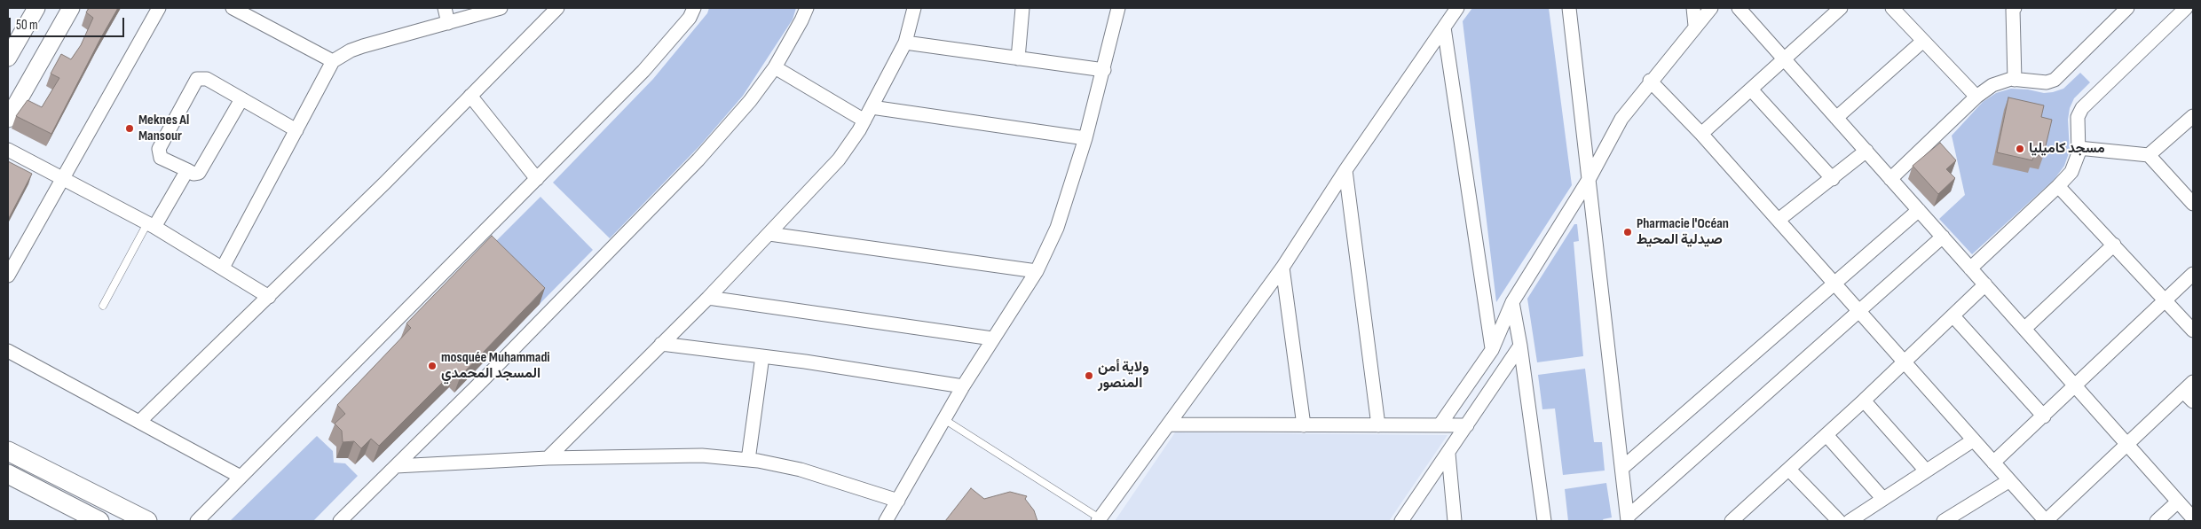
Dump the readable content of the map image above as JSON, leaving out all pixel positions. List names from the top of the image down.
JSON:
{
  "places": [
    "Meknes Al Mansour",
    "مسجد كاميليا",
    "Pharmacie l'Océan صيدلية المحيط",
    "mosquée Muhammadi المسجد المحمدي",
    "ولاية أمن المنصور"
  ],
  "scale_bar": "50 m"
}
